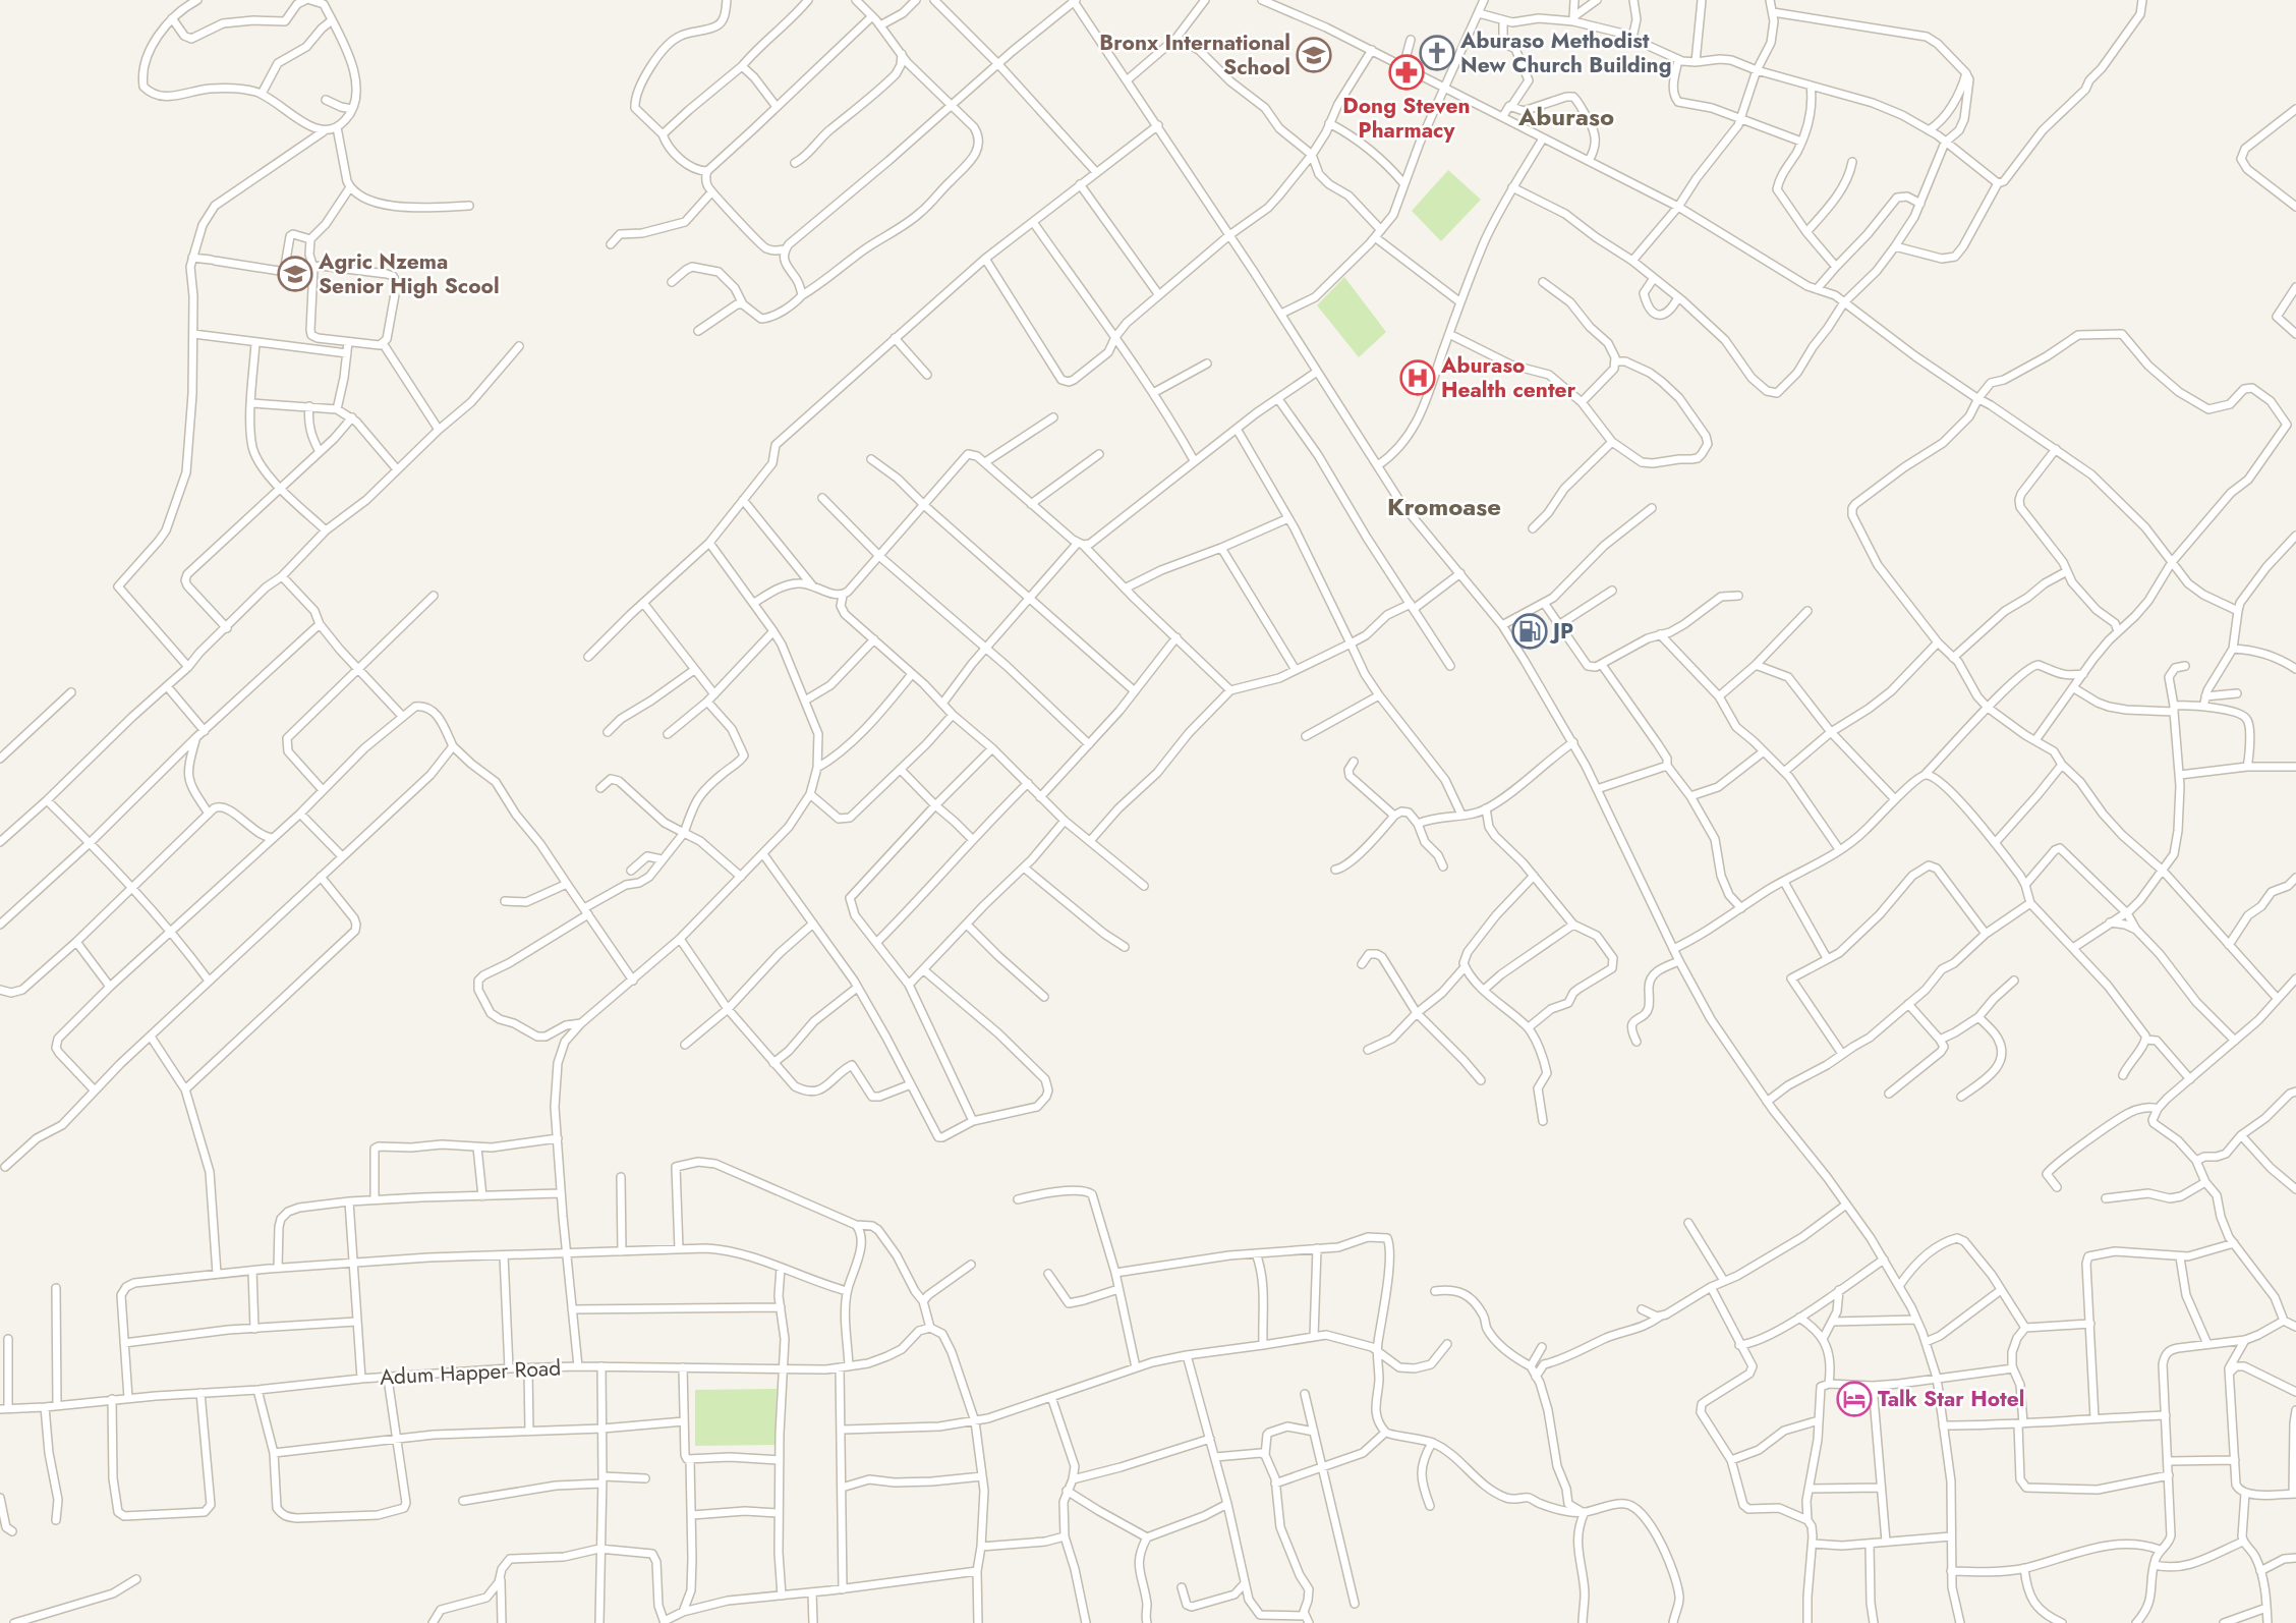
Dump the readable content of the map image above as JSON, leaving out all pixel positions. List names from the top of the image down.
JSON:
{
  "streets": {
    "street": ["Adum Happer Road"]
  },
  "districts": ["Aburaso", "Kromoase"],
  "places": {
    "church": ["Aburaso Methodist New Church Building"],
    "school or university": ["Bronx International School", "Agric Nzema Senior High Scool"],
    "pharmacy": ["Dong Steven Pharmacy"],
    "hospital": ["Aburaso Health center"],
    "fuel station": ["JP"],
    "hotel": ["Talk Star Hotel"]
  }
}
